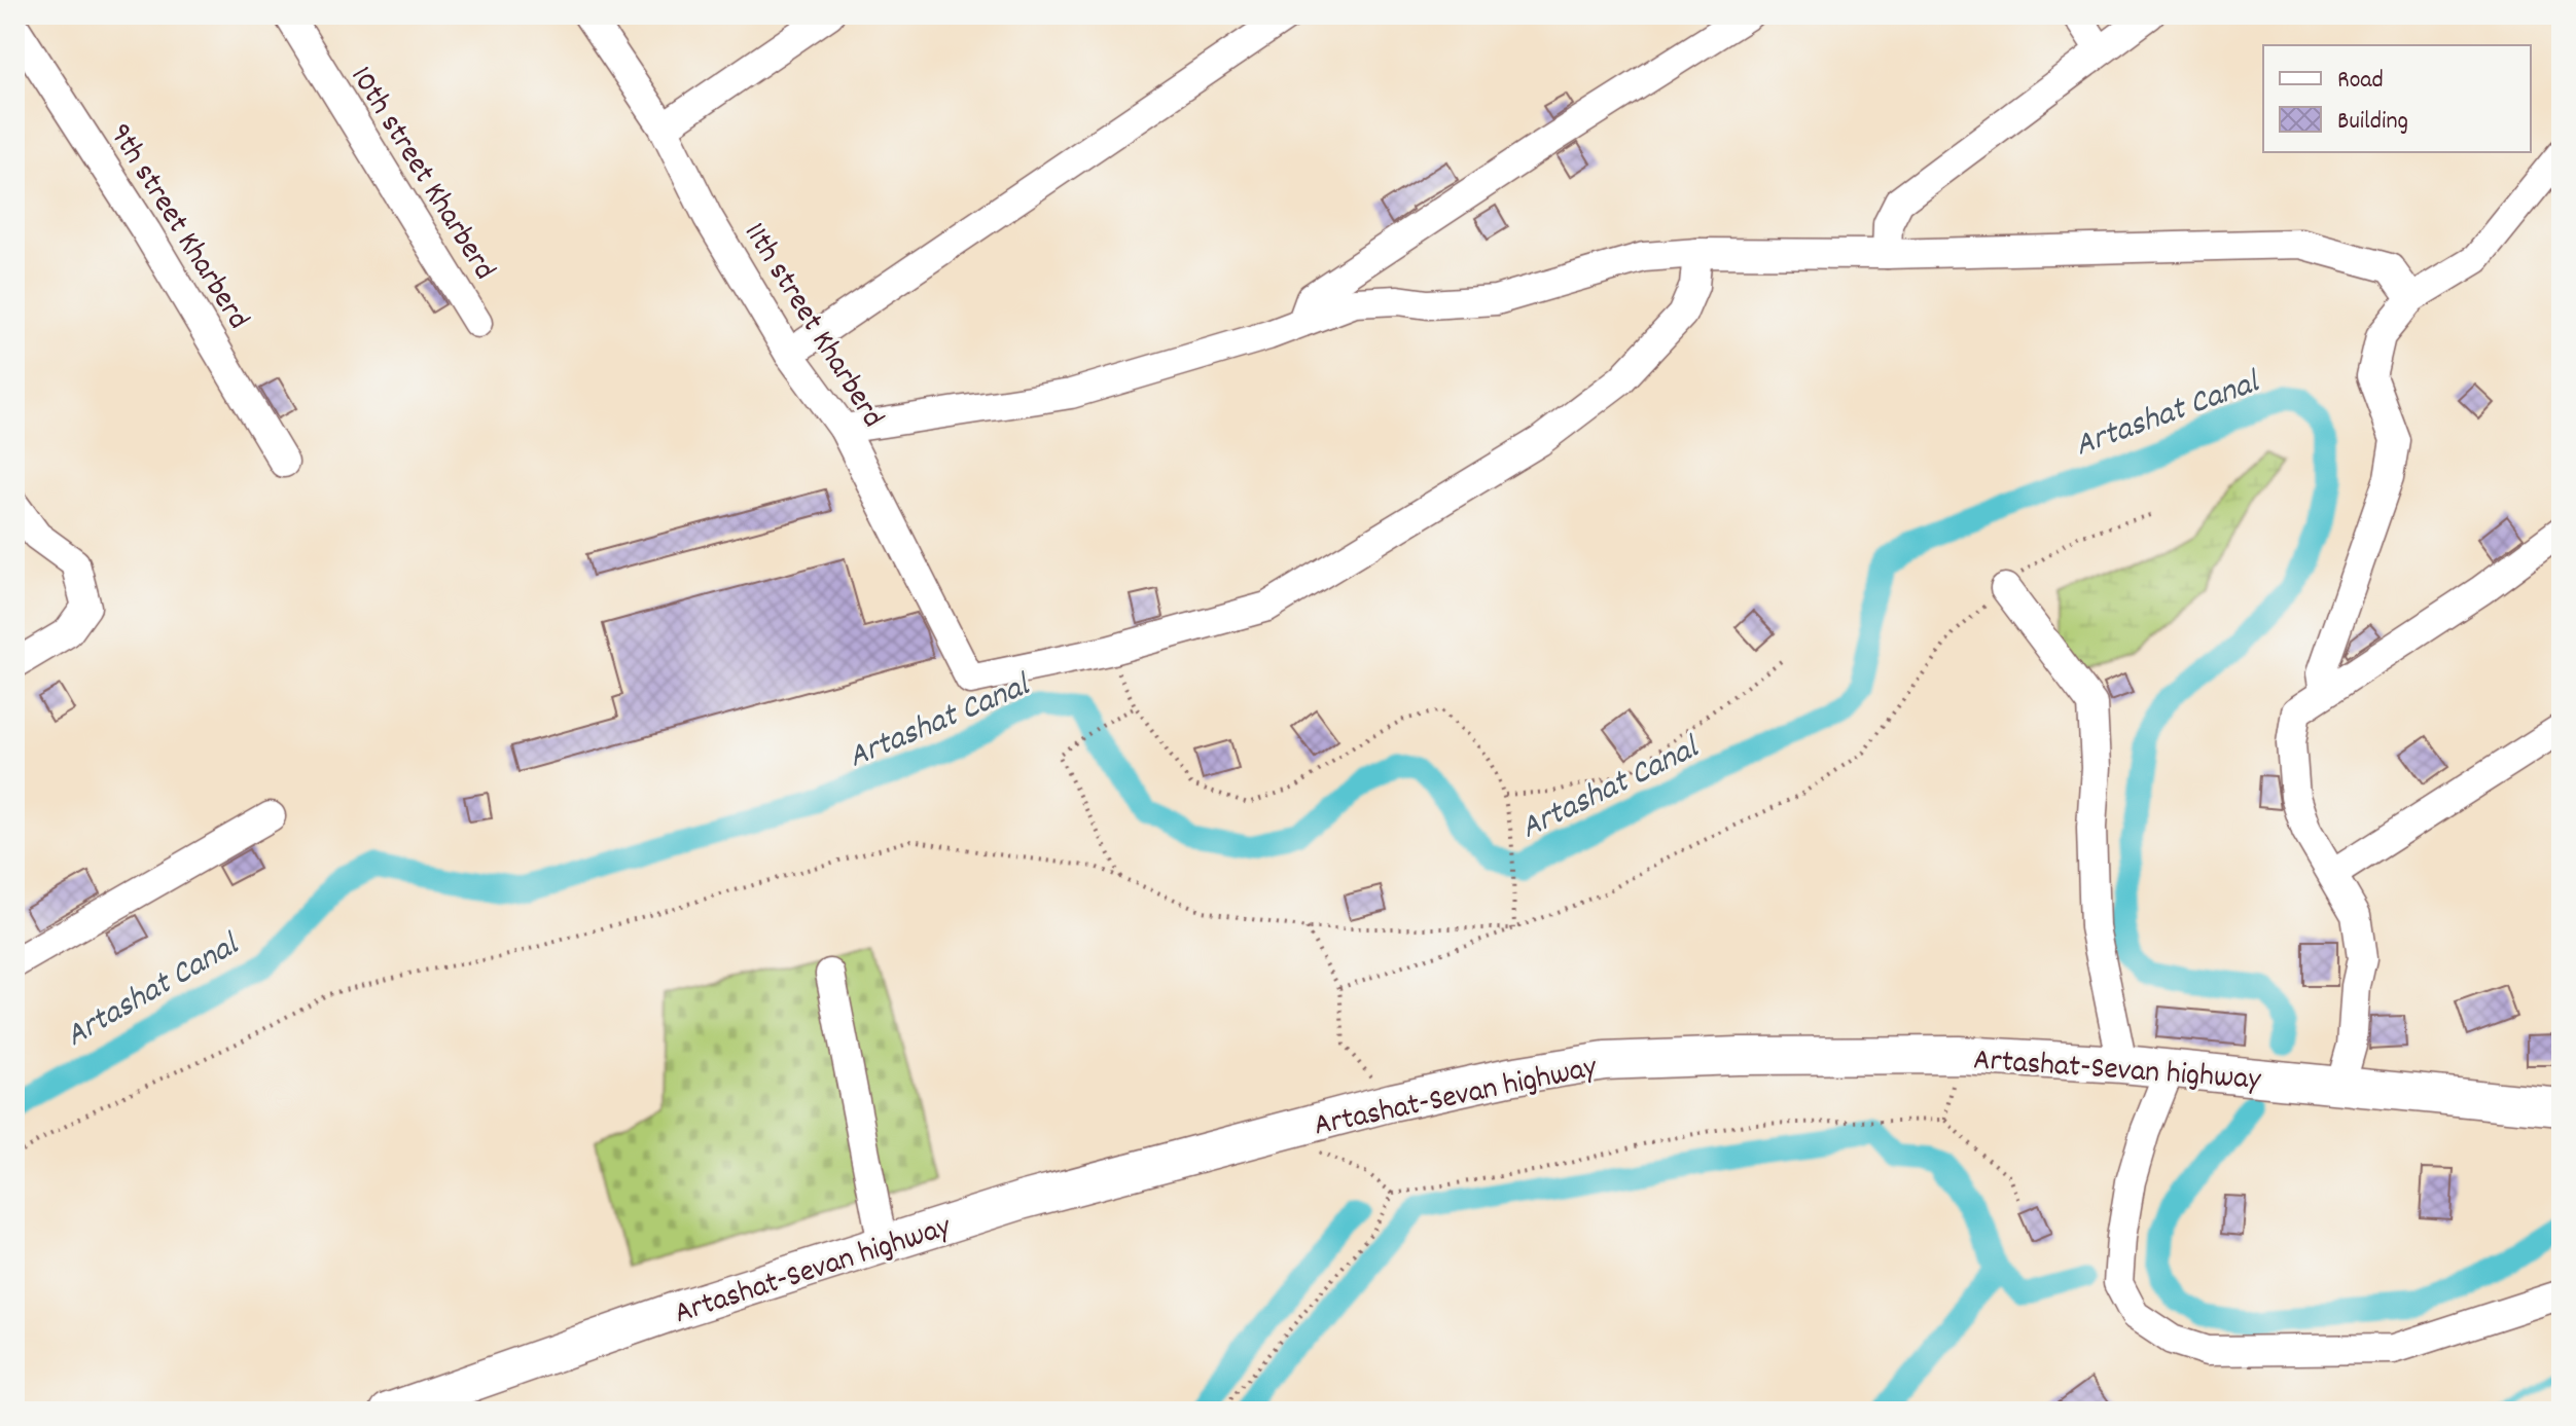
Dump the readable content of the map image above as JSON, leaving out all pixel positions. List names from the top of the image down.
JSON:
{
  "streets": {
    "main road": ["Artashat-Sevan highway"],
    "street": ["10th street Kharberd", "9th street Kharberd", "11th street Kharberd"]
  },
  "water": ["Artashat Canal"],
  "legend": ["Road", "Building"]
}
